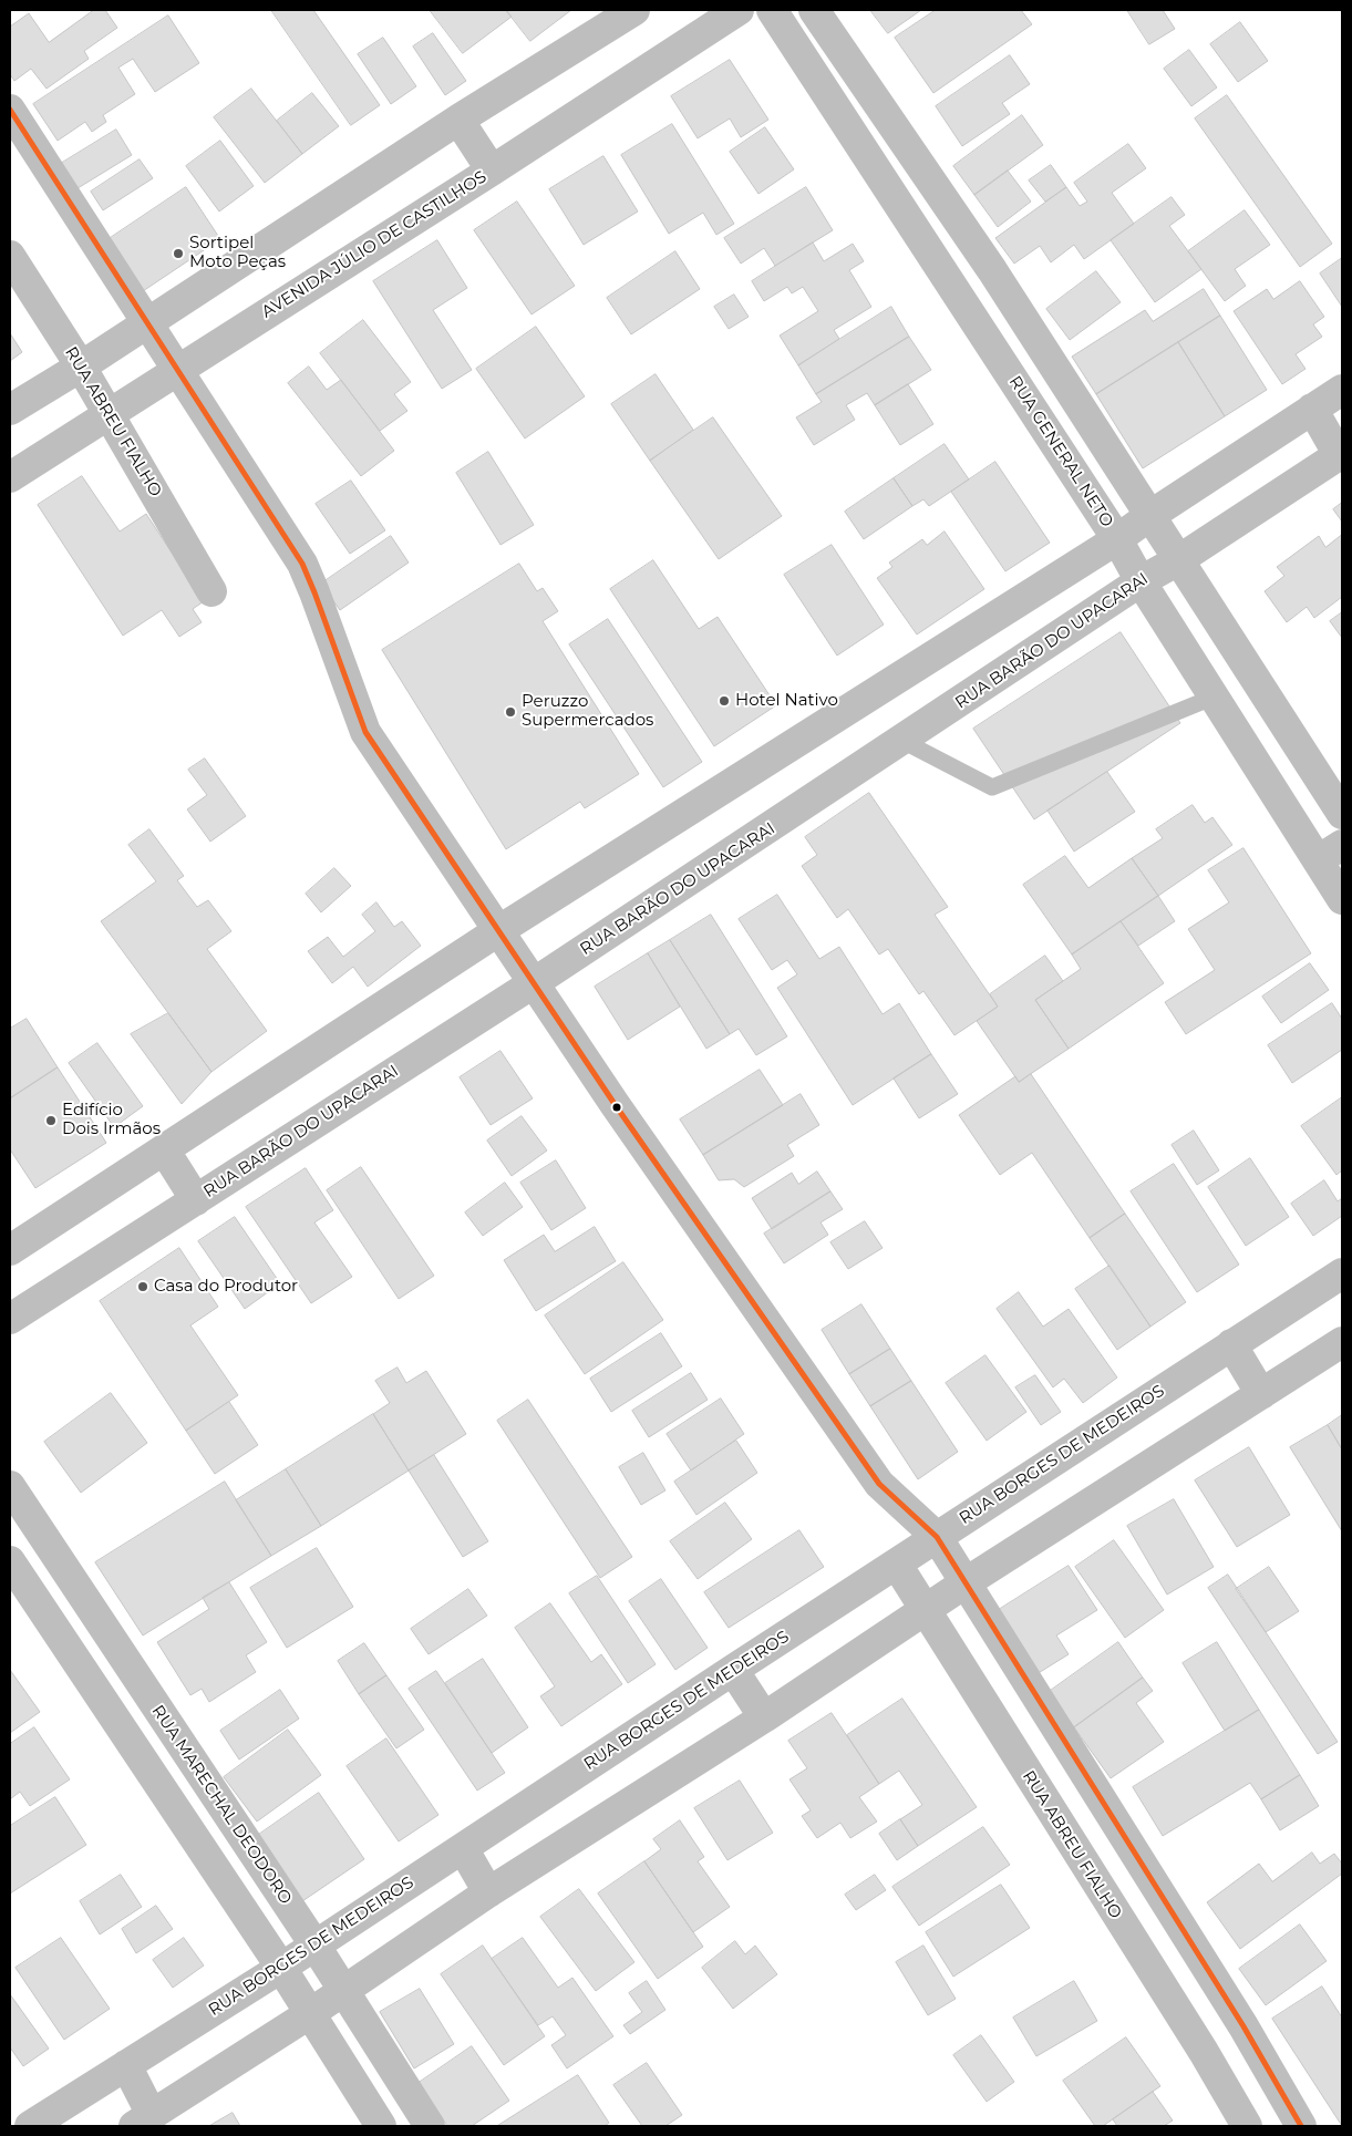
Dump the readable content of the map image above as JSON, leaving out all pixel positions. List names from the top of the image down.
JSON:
{
  "streets": {
    "street": [
      "AVENIDA JÚLIO DE CASTILHOS",
      "RUA ABREU FIALHO",
      "RUA GENERAL NETO",
      "RUA BARÃO DO UPACARAI",
      "RUA BORGES DE MEDEIROS",
      "RUA MARECHAL DEODORO"
    ]
  },
  "crossings": [
    ["AVENIDA JÚLIO DE CASTILHOS", "RUA ABREU FIALHO"],
    ["RUA ABREU FIALHO", "RUA BORGES DE MEDEIROS"],
    ["RUA GENERAL NETO", "RUA BARÃO DO UPACARAI"],
    ["RUA BORGES DE MEDEIROS", "RUA MARECHAL DEODORO"]
  ],
  "places": [
    "Sortipel Moto Peças",
    "Hotel Nativo",
    "Peruzzo Supermercados",
    "Edifício Dois Irmãos",
    "Casa do Produtor"
  ]
}
